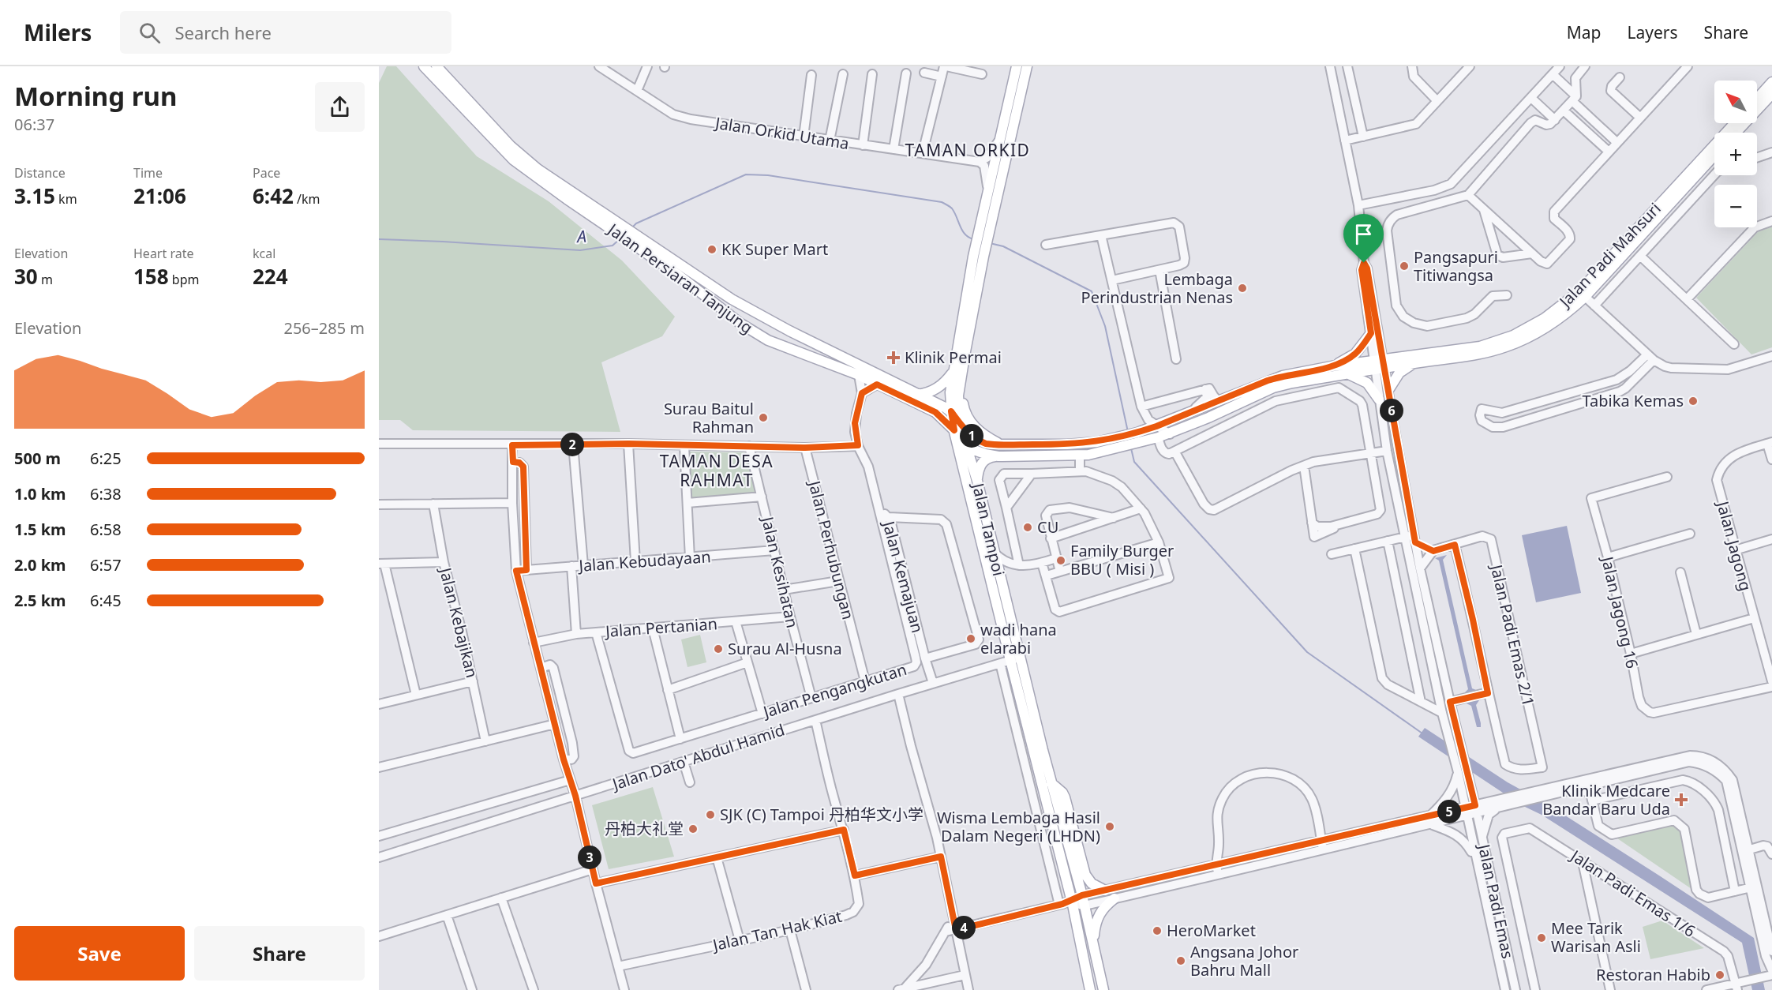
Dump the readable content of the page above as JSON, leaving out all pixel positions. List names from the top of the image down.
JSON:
{
  "streets": {
    "main road": ["Jalan Padi Mahsuri", "Jalan Persiaran Tanjung", "Jalan Tampoi"],
    "street": [
      "Jalan Orkid Utama",
      "Jalan Jagong",
      "Jalan Perhubungan",
      "Jalan Kebudayaan",
      "Jalan Kesihatan",
      "Jalan Kemajuan",
      "Jalan Jagong 16",
      "Jalan Kebajikan",
      "Jalan Pertanian",
      "Jalan Padi Emas 2/1",
      "Jalan Pengangkutan",
      "Jalan Dato' Abdul Hamid",
      "Jalan Padi Emas 1/6",
      "Jalan Padi Emas",
      "Jalan Tan Hak Kiat"
    ]
  },
  "crossings": [
    ["Jalan Padi Mahsuri", "Jalan Persiaran Tanjung"],
    ["Jalan Padi Mahsuri", "Jalan Tampoi"],
    ["Jalan Persiaran Tanjung", "Jalan Tampoi"],
    ["Jalan Persiaran Tanjung", "Jalan Kemajuan"],
    ["Jalan Tampoi", "Jalan Dato' Abdul Hamid"],
    ["Jalan Perhubungan", "Jalan Pengangkutan"],
    ["Jalan Kebudayaan", "Jalan Kesihatan"],
    ["Jalan Kesihatan", "Jalan Pertanian"],
    ["Jalan Kesihatan", "Jalan Pengangkutan"],
    ["Jalan Kemajuan", "Jalan Pengangkutan"],
    ["Jalan Kemajuan", "Jalan Dato' Abdul Hamid"],
    ["Jalan Pertanian", "Jalan Pengangkutan"],
    ["Jalan Dato' Abdul Hamid", "Jalan Tan Hak Kiat"]
  ],
  "districts": ["TAMAN ORKID", "TAMAN DESA RAHMAT"],
  "water": ["A"],
  "places": {
    "other": [
      "KK Super Mart",
      "Pangsapuri Titiwangsa",
      "Lembaga Perindustrian Nenas",
      "Tabika Kemas",
      "Surau Baitul Rahman",
      "CU",
      "Family Burger BBU ( Misi )",
      "wadi hana elarabi",
      "Surau Al-Husna",
      "SJK (C) Tampoi 丹柏华文小学",
      "Wisma Lembaga Hasil Dalam Negeri (LHDN)",
      "丹柏大礼堂",
      "HeroMarket",
      "Mee Tarik Warisan Asli",
      "Angsana Johor Bahru Mall",
      "Restoran Habib"
    ],
    "health": ["Klinik Permai", "Klinik Medcare Bandar Baru Uda"]
  },
  "north": "top left",
  "page": {
    "header": "Milers",
    "search": "Search here",
    "nav": ["Map", "Layers", "Share"],
    "heading": ["Morning run", "06:37"],
    "map_buttons": ["+", "−"],
    "stats": [
      ["Distance", "3.15 km"],
      ["Time", "21:06"],
      ["Pace", "6:42 /km"],
      ["Elevation", "30 m"],
      ["Heart rate", "158 bpm"],
      ["kcal", "224"]
    ],
    "chart": ["Elevation", "256–285 m"],
    "pins": [
      "6",
      "1",
      "2",
      "5",
      "3",
      "4"
    ],
    "list": [
      {
        "name": "500 m",
        "note": "6:25"
      },
      {
        "name": "1.0 km",
        "note": "6:38"
      },
      {
        "name": "1.5 km",
        "note": "6:58"
      },
      {
        "name": "2.0 km",
        "note": "6:57"
      },
      {
        "name": "2.5 km",
        "note": "6:45"
      }
    ],
    "buttons": ["Save", "Share"]
  }
}
